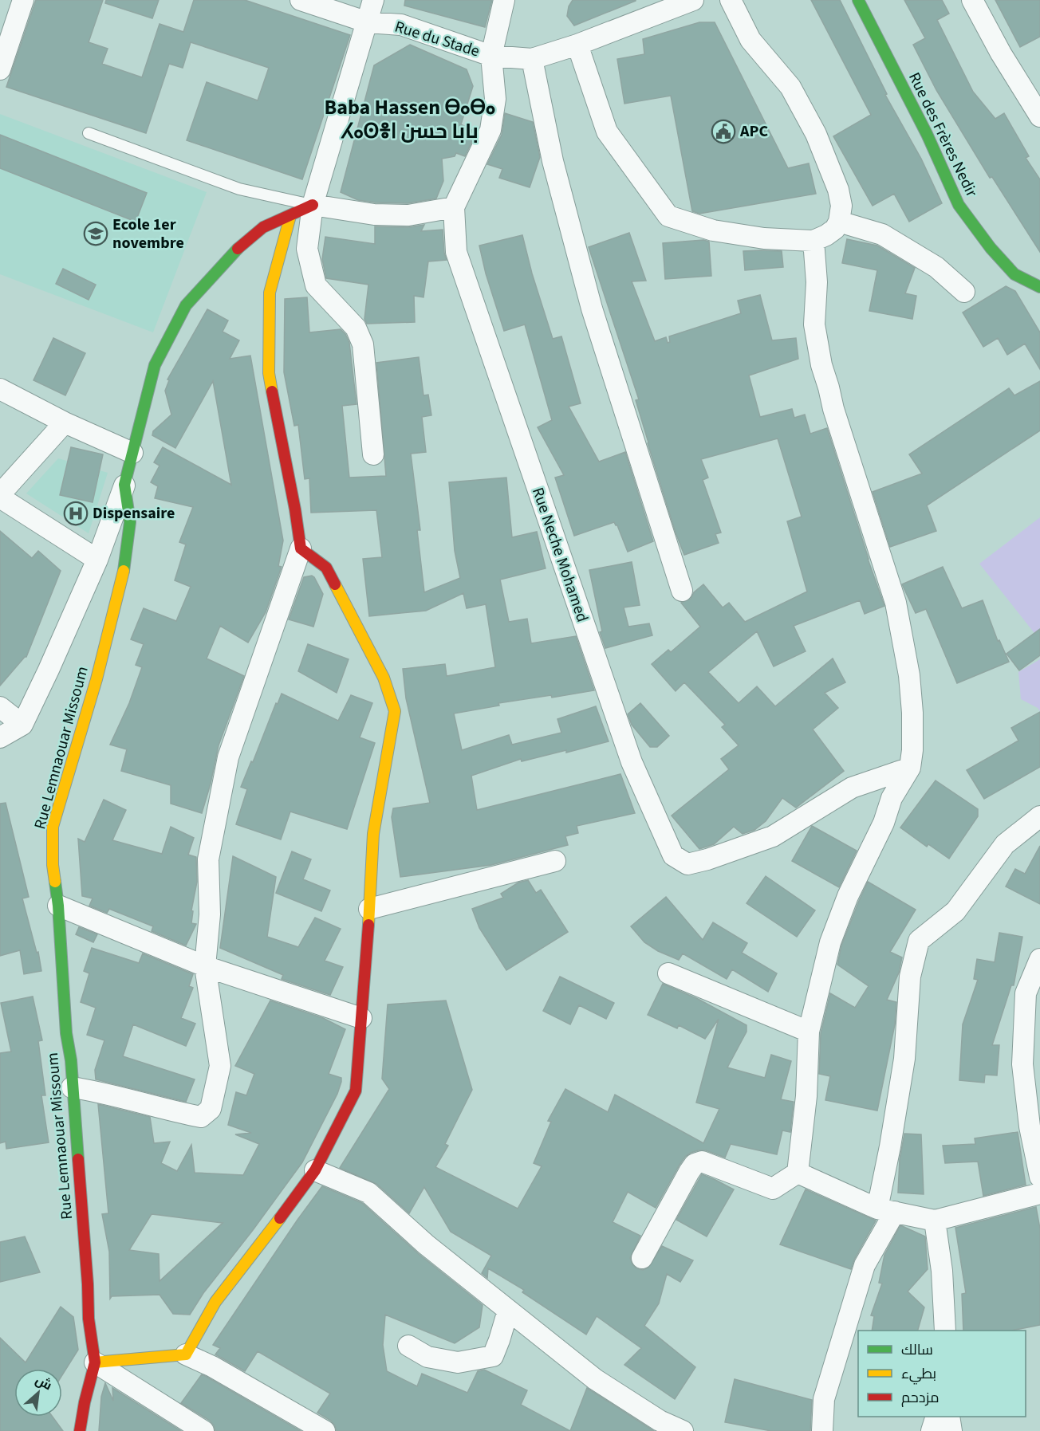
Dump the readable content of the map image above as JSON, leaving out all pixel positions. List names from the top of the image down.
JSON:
{
  "streets": {
    "street": [
      "Rue du Stade",
      "Rue des Frères Nedir",
      "Rue Neche Mohamed",
      "Rue Lemnaouar Missoum"
    ]
  },
  "districts": ["Baba Hassen ⴱⴰⴱⴰ ⵃⴰⵙⴻⵏ بابا حسن"],
  "places": {
    "public building": ["APC"],
    "school or university": ["Ecole 1er novembre"],
    "hospital": ["Dispensaire"]
  },
  "legend": ["سالك", "بطيء", "مزدحم"],
  "north": "top right"
}
